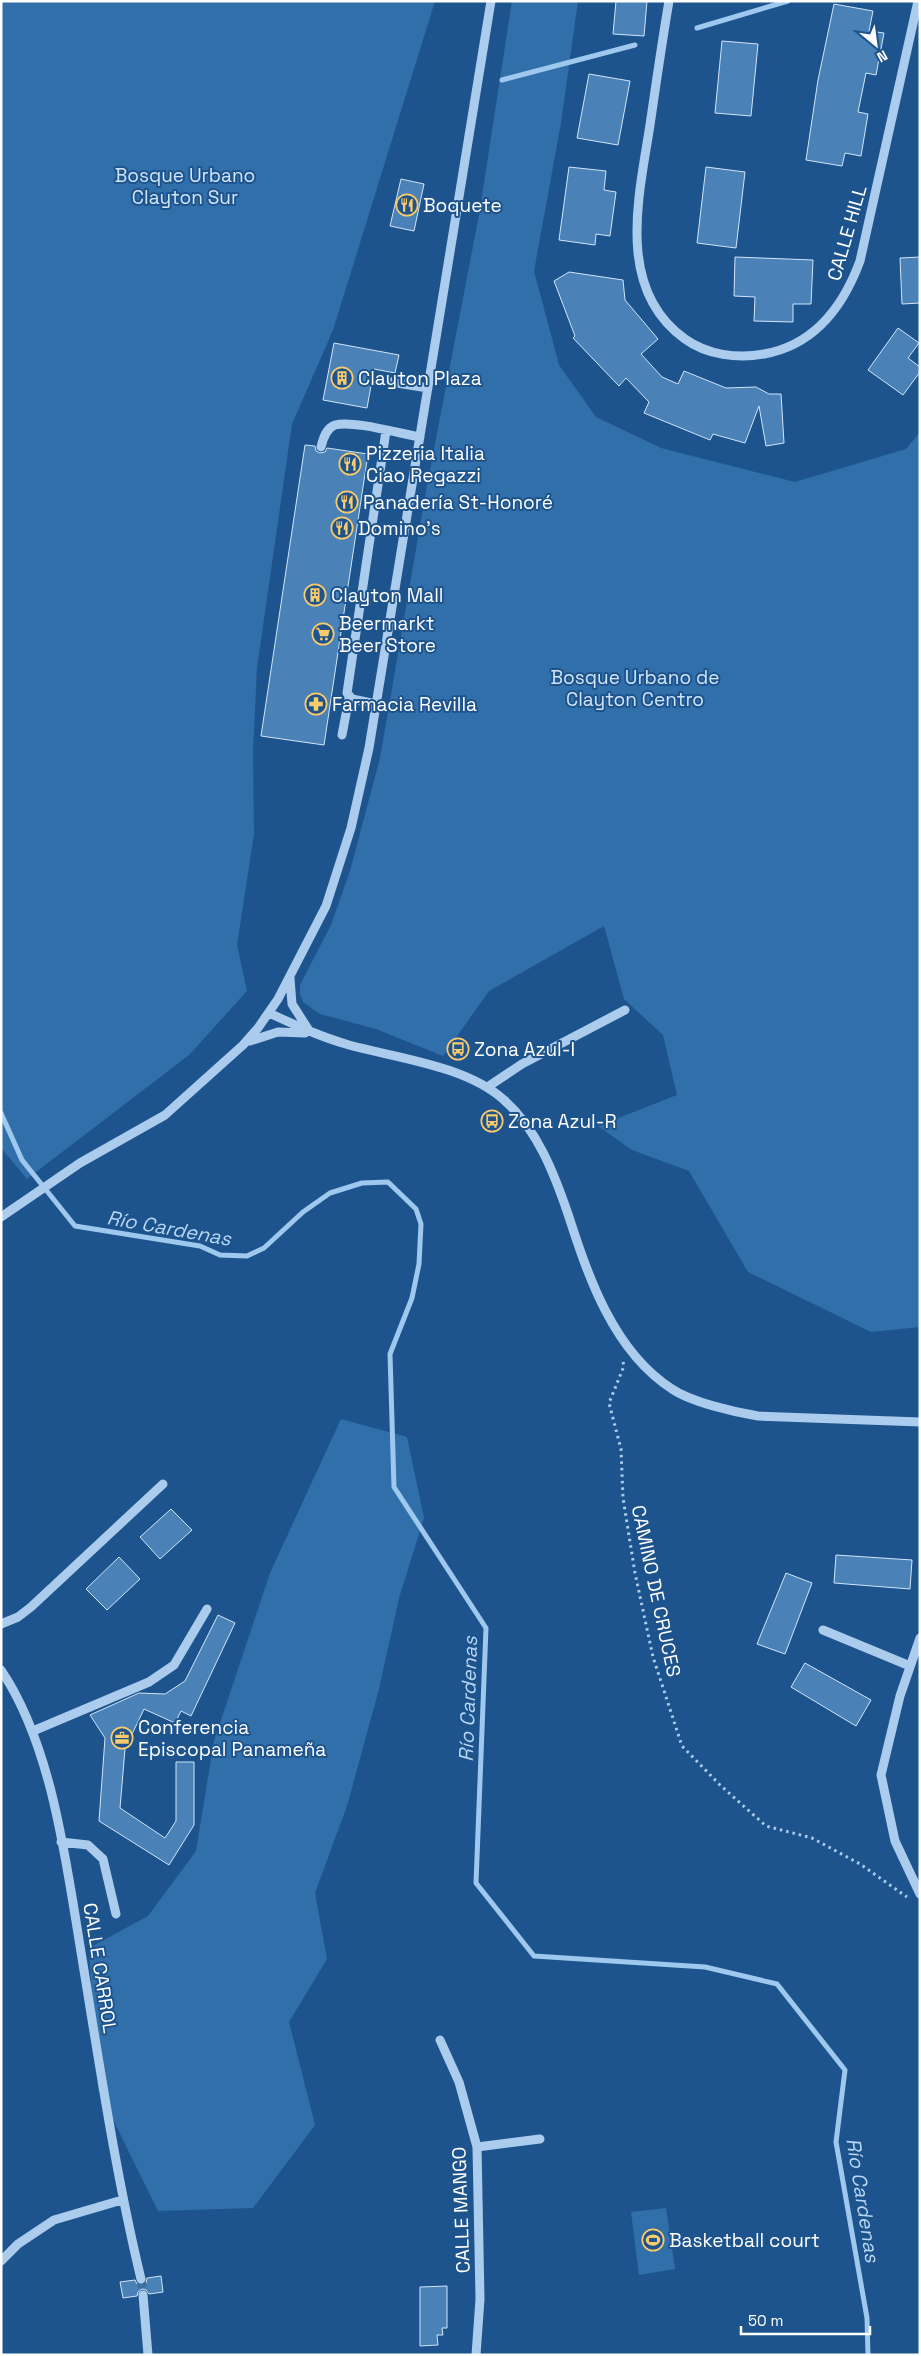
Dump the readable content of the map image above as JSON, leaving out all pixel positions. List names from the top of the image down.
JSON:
{
  "streets": {
    "street": ["CALLE HILL", "CALLE CARROL", "CALLE MANGO"],
    "path": ["CAMINO DE CRUCES"]
  },
  "water": ["Río Cardenas"],
  "parks": ["Bosque Urbano Clayton Sur", "Bosque Urbano de Clayton Centro"],
  "places": {
    "restaurant": [
      "Boquete",
      "Pizzeria Italia Ciao Regazzi",
      "Panadería St-Honoré",
      "Domino's"
    ],
    "building": ["Clayton Plaza", "Clayton Mall"],
    "supermarket": ["Beermarkt Beer Store"],
    "pharmacy": ["Farmacia Revilla"],
    "bus stop": ["Zona Azul-I", "Zona Azul-R"],
    "office": ["Conferencia Episcopal Panameña"],
    "sports": ["Basketball court"]
  },
  "scale_bar": "50 m",
  "north": "bottom right"
}
